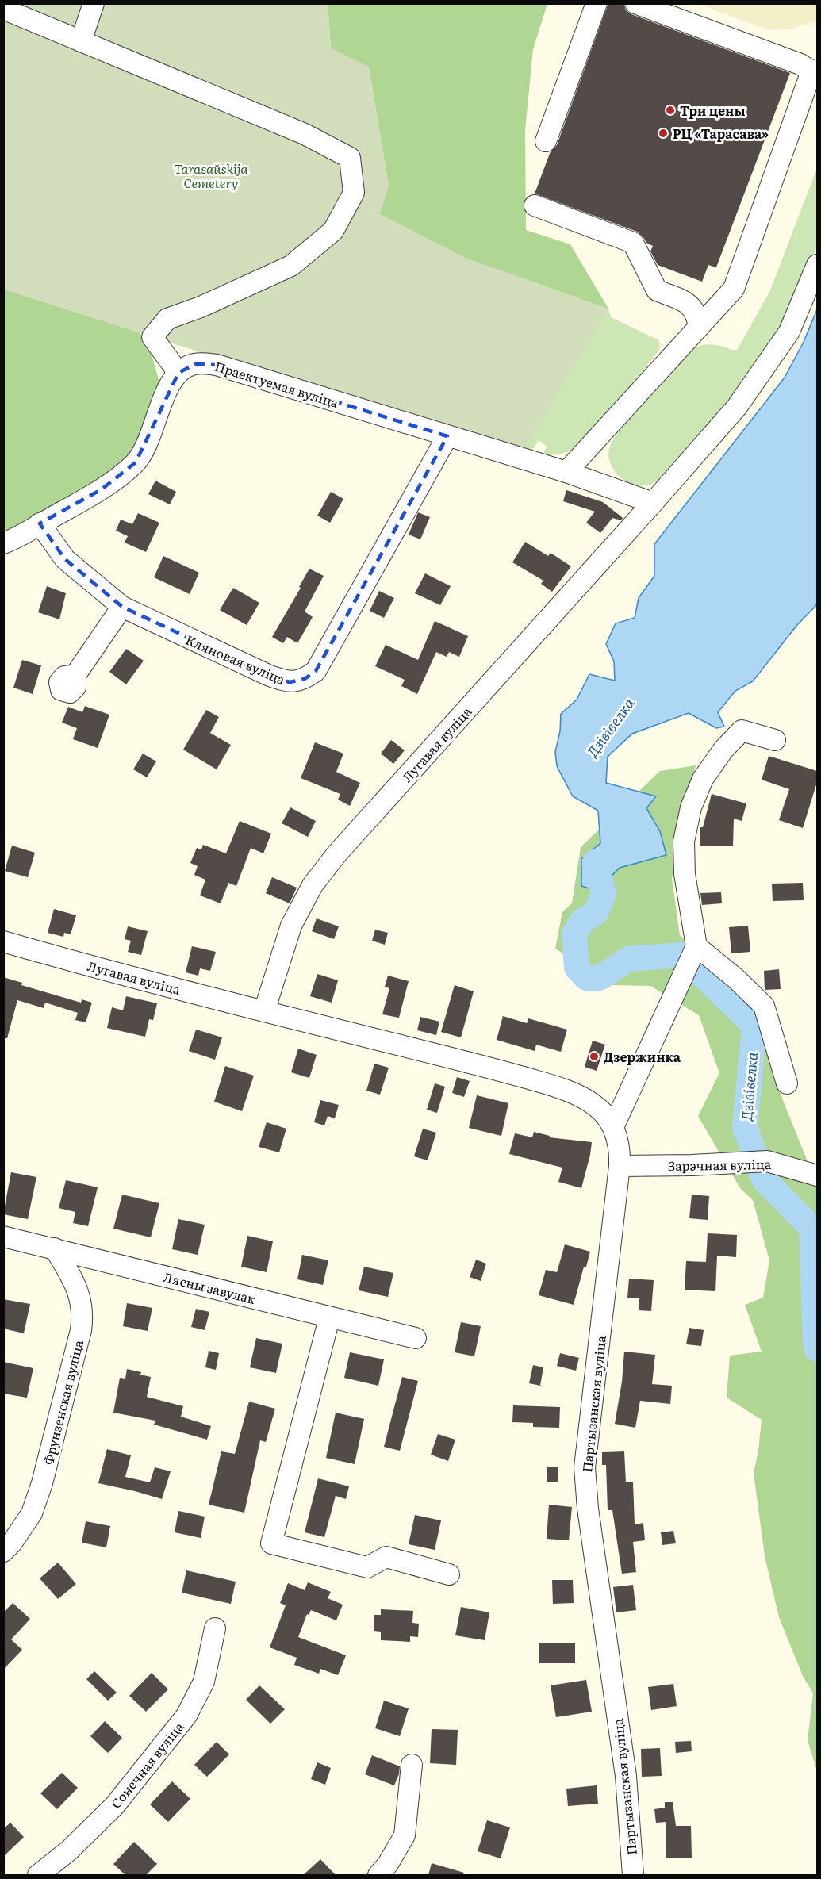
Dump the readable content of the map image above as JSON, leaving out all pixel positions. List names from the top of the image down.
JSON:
{
  "streets": {
    "street": [
      "Праектуемая вуліца",
      "Кляновая вуліца",
      "Лугавая вуліца",
      "Зарэчная вуліца",
      "Лясны завулак",
      "Фрунзенская вуліца",
      "Партызанская вуліца",
      "Сонечная вуліца"
    ]
  },
  "crossings": [
    ["Праектуемая вуліца", "Кляновая вуліца"],
    ["Праектуемая вуліца", "Лугавая вуліца"],
    ["Лугавая вуліца", "Партызанская вуліца"],
    ["Зарэчная вуліца", "Партызанская вуліца"],
    ["Лясны завулак", "Фрунзенская вуліца"]
  ],
  "water": ["Дзівівелка"],
  "parks": ["Tarasaŭskija Cemetery"],
  "places": ["Три цены", "РЦ «Тарасава»", "Дзержинка"]
}
